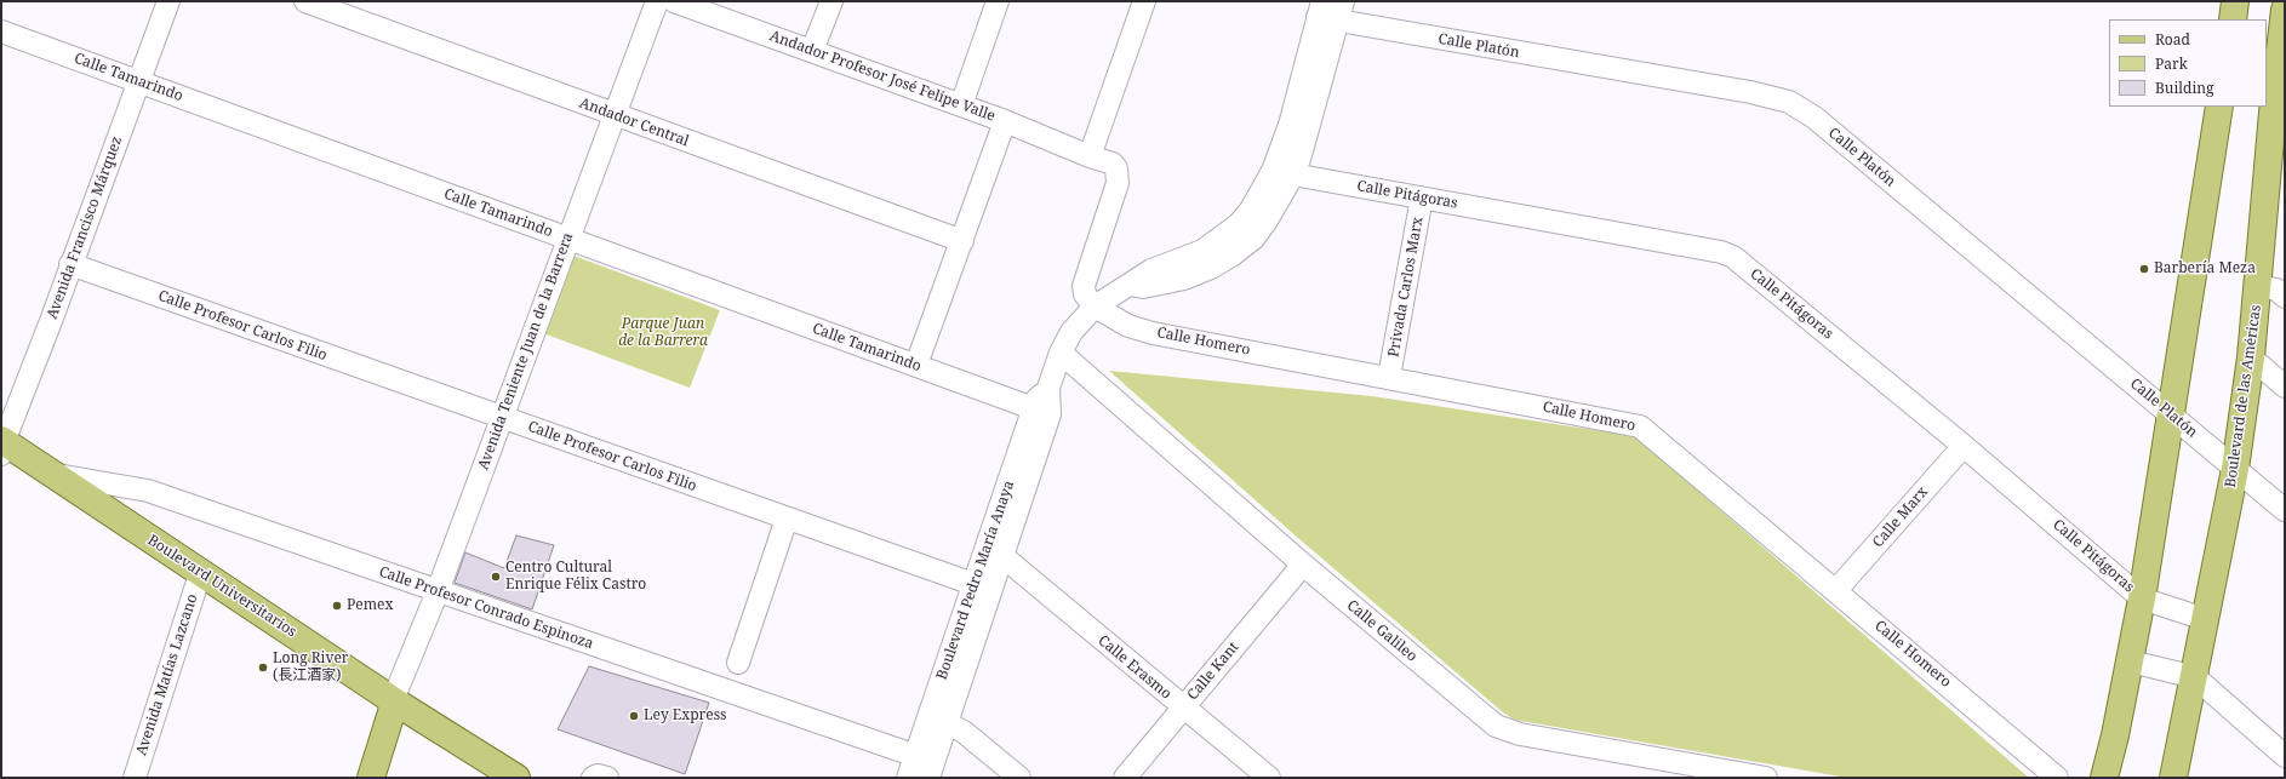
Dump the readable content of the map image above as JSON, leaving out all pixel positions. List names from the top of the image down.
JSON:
{
  "streets": {
    "main road": ["Avenida Teniente Juan de la Barrera", "Boulevard de las Américas", "Boulevard Universitarios"],
    "street": [
      "Calle Platón",
      "Andador Profesor José Felipe Valle",
      "Calle Tamarindo",
      "Andador Central",
      "Calle Pitágoras",
      "Avenida Francisco Márquez",
      "Privada Carlos Marx",
      "Calle Profesor Carlos Filio",
      "Calle Homero",
      "Calle Marx",
      "Boulevard Pedro María Anaya",
      "Calle Profesor Conrado Espinoza",
      "Calle Galileo",
      "Calle Erasmo",
      "Calle Kant",
      "Avenida Matías Lazcano"
    ]
  },
  "crossings": [
    ["Calle Platón", "Boulevard de las Américas"],
    ["Calle Tamarindo", "Avenida Francisco Márquez"],
    ["Calle Tamarindo", "Avenida Teniente Juan de la Barrera"],
    ["Calle Tamarindo", "Boulevard Pedro María Anaya"],
    ["Andador Central", "Avenida Teniente Juan de la Barrera"],
    ["Calle Pitágoras", "Privada Carlos Marx"],
    ["Calle Pitágoras", "Boulevard de las Américas"],
    ["Calle Pitágoras", "Calle Marx"],
    ["Calle Pitágoras", "Boulevard Pedro María Anaya"],
    ["Avenida Francisco Márquez", "Calle Profesor Carlos Filio"],
    ["Avenida Francisco Márquez", "Boulevard Universitarios"],
    ["Privada Carlos Marx", "Calle Homero"],
    ["Calle Profesor Carlos Filio", "Avenida Teniente Juan de la Barrera"],
    ["Calle Profesor Carlos Filio", "Boulevard Pedro María Anaya"],
    ["Calle Homero", "Calle Marx"],
    ["Calle Homero", "Boulevard Pedro María Anaya"],
    ["Avenida Teniente Juan de la Barrera", "Boulevard Universitarios"],
    ["Avenida Teniente Juan de la Barrera", "Calle Profesor Conrado Espinoza"],
    ["Boulevard Pedro María Anaya", "Calle Profesor Conrado Espinoza"],
    ["Boulevard Pedro María Anaya", "Calle Galileo"],
    ["Boulevard Pedro María Anaya", "Calle Erasmo"],
    ["Boulevard Universitarios", "Calle Profesor Conrado Espinoza"],
    ["Boulevard Universitarios", "Avenida Matías Lazcano"],
    ["Calle Galileo", "Calle Kant"],
    ["Calle Erasmo", "Calle Kant"]
  ],
  "parks": ["Parque Juan de la Barrera"],
  "places": [
    "Barbería Meza",
    "Centro Cultural Enrique Félix Castro",
    "Pemex",
    "Long River (長江酒家)",
    "Ley Express"
  ],
  "legend": ["Road", "Park", "Building"]
}
